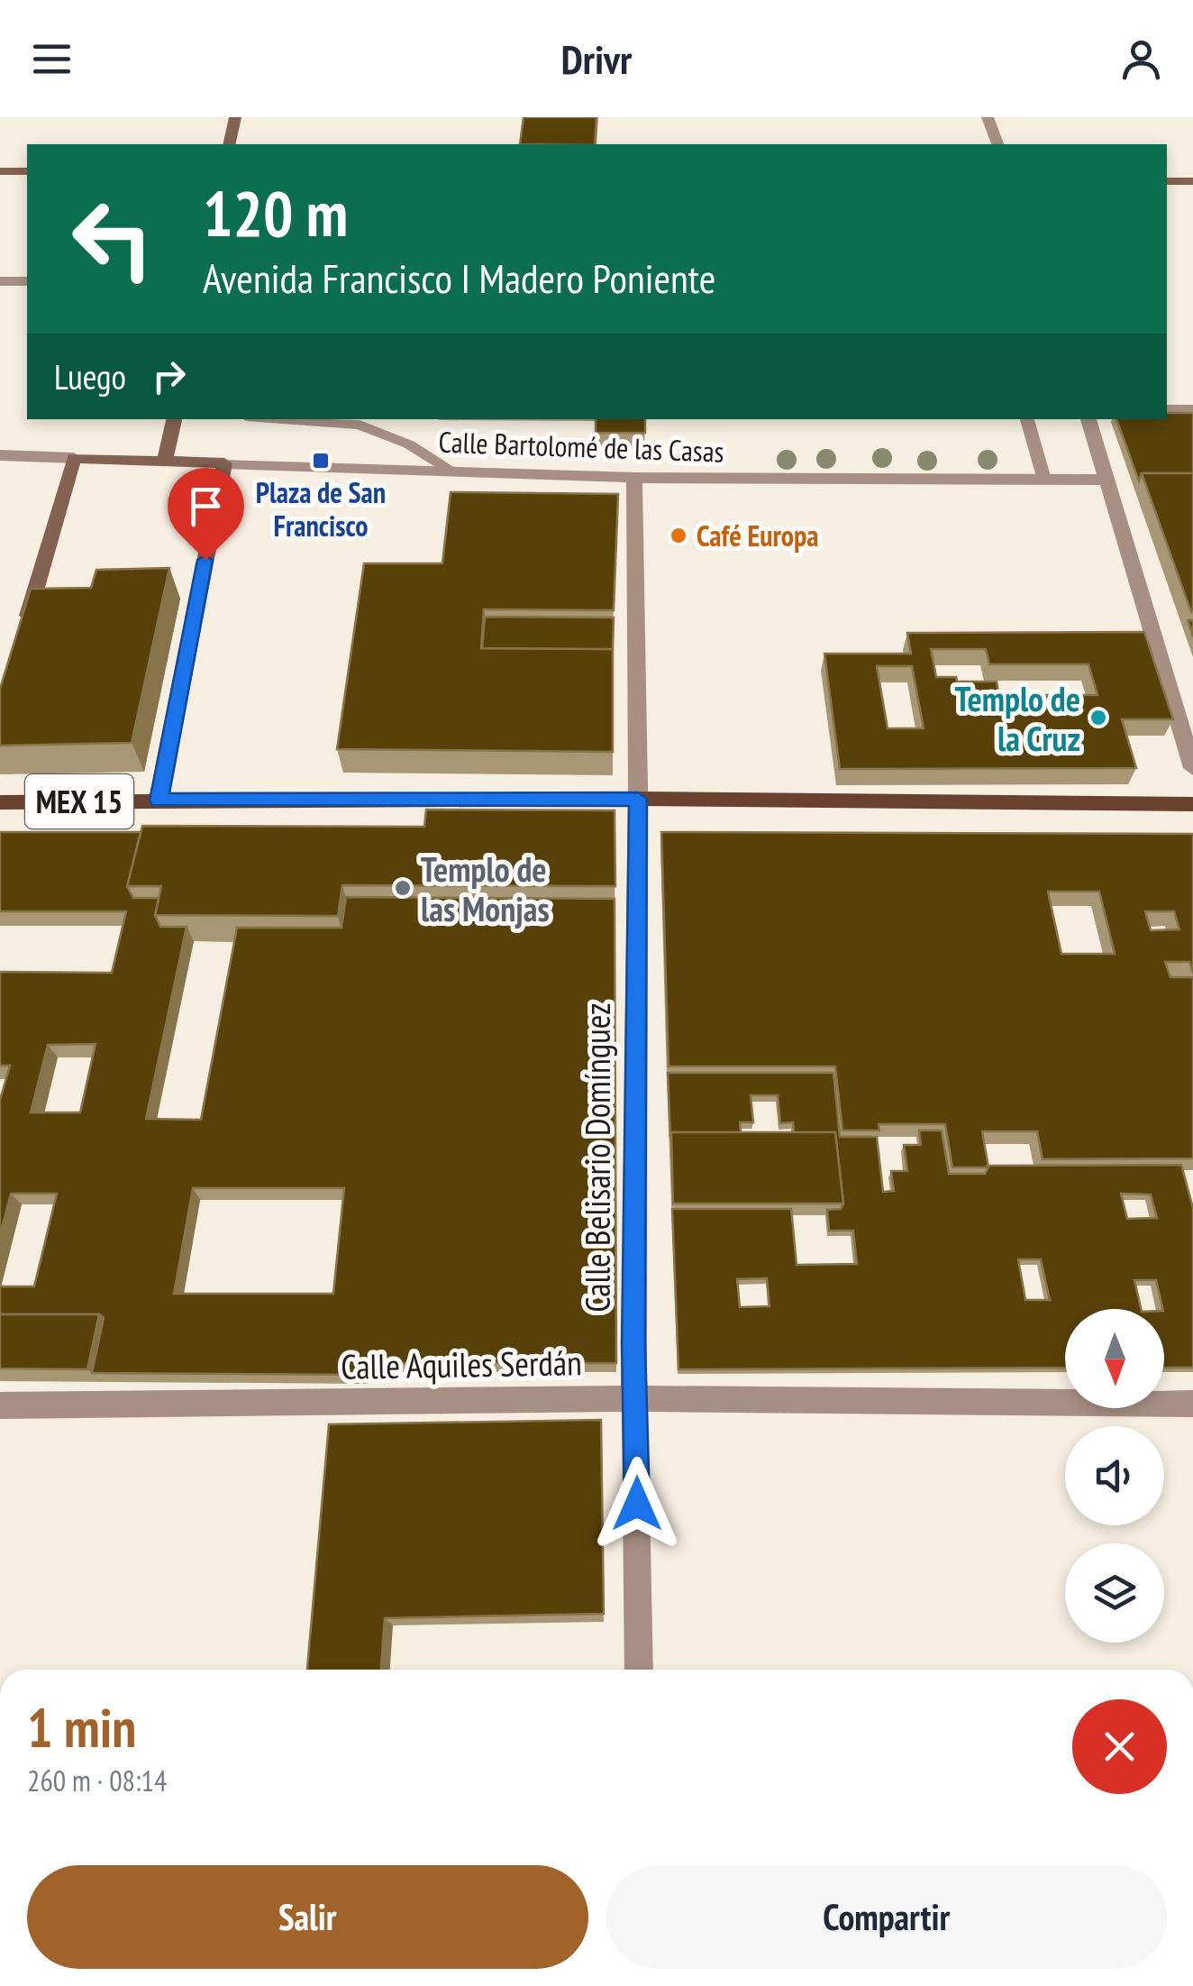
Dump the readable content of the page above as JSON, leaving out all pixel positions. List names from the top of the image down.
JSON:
{
  "streets": {
    "main road": ["MEX 15"],
    "street": ["Calle Bartolomé de las Casas", "Calle Belisario Domínguez", "Calle Aquiles Serdán"]
  },
  "crossings": [
    ["Calle Bartolomé de las Casas", "Calle Belisario Domínguez"],
    ["MEX 15", "Calle Belisario Domínguez"],
    ["Calle Belisario Domínguez", "Calle Aquiles Serdán"]
  ],
  "places": {
    "transit": ["Plaza de San Francisco"],
    "other": ["Café Europa", "Templo de la Cruz", "Templo de las Monjas"]
  },
  "north": "bottom",
  "page": {
    "header": "Drivr",
    "turn": ["120 m", "Avenida Francisco I Madero Poniente"],
    "then": "Luego",
    "heading": ["1 min", "260 m · 08:14"],
    "buttons": ["Salir", "Compartir"]
  }
}
